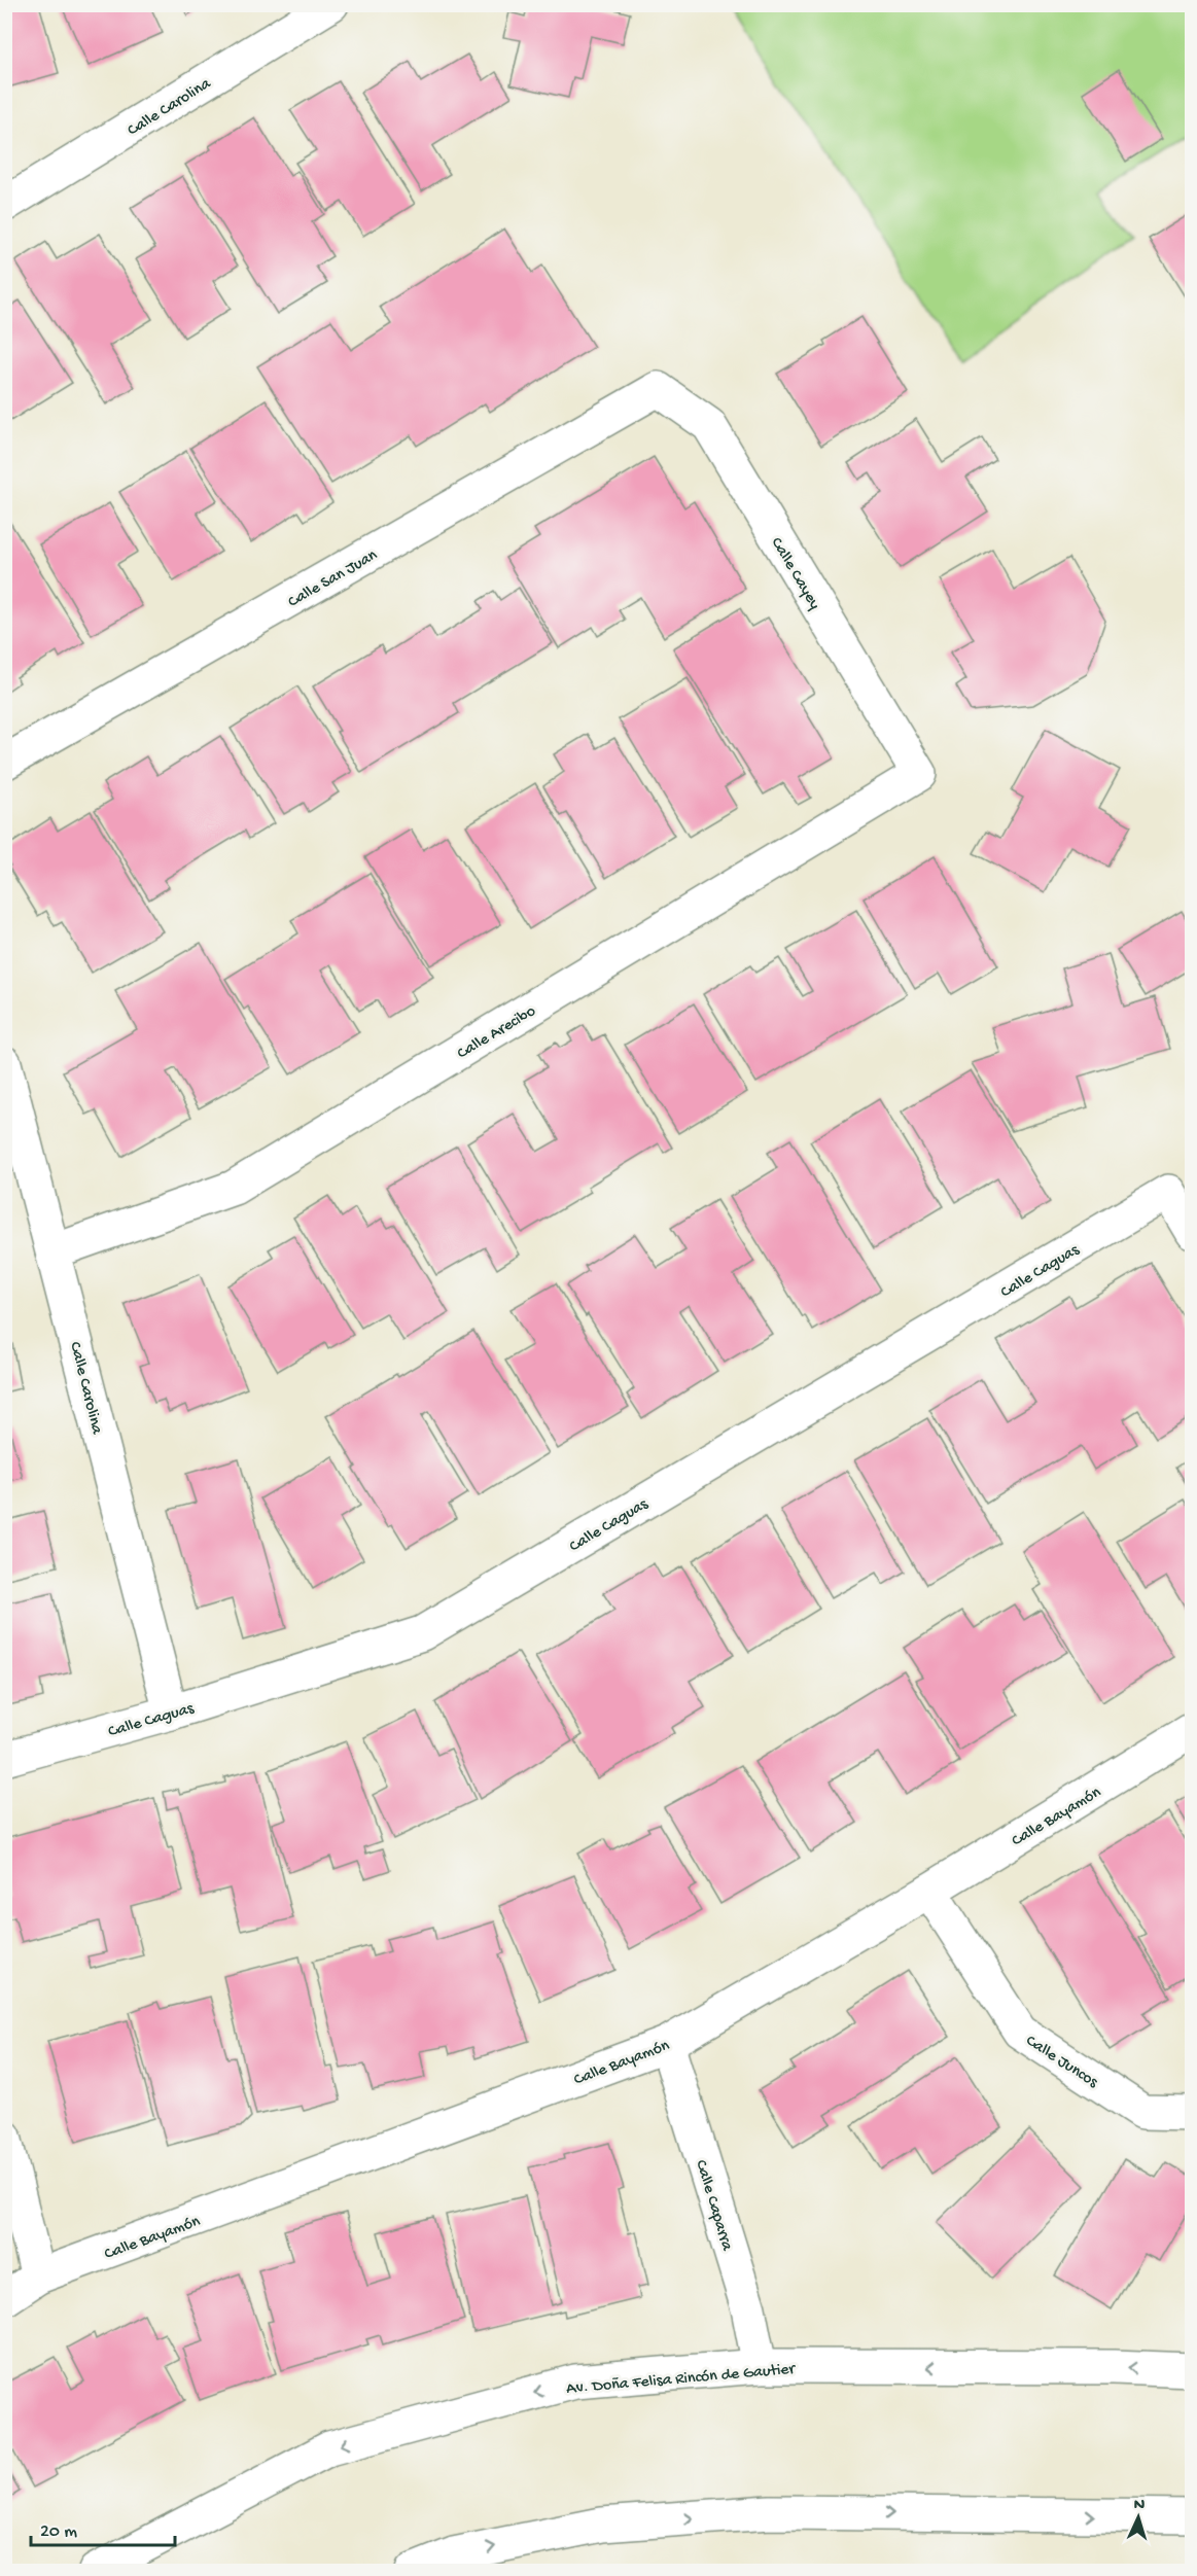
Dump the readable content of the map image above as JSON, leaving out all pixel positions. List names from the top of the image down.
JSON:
{
  "streets": {
    "street": [
      "Calle Carolina",
      "Calle Cayey",
      "Calle San Juan",
      "Calle Arecibo",
      "Calle Caguas",
      "Calle Bayamón",
      "Calle Juncos",
      "Calle Caparra",
      "Av. Doña Felisa Rincón de Gautier"
    ]
  },
  "crossings": [
    ["Calle Carolina", "Calle Arecibo"],
    ["Calle Carolina", "Calle Caguas"],
    ["Calle Cayey", "Calle San Juan"],
    ["Calle Cayey", "Calle Arecibo"],
    ["Calle Bayamón", "Calle Juncos"],
    ["Calle Bayamón", "Calle Caparra"],
    ["Calle Caparra", "Av. Doña Felisa Rincón de Gautier"]
  ],
  "scale_bar": "20 m",
  "north": "top"
}
